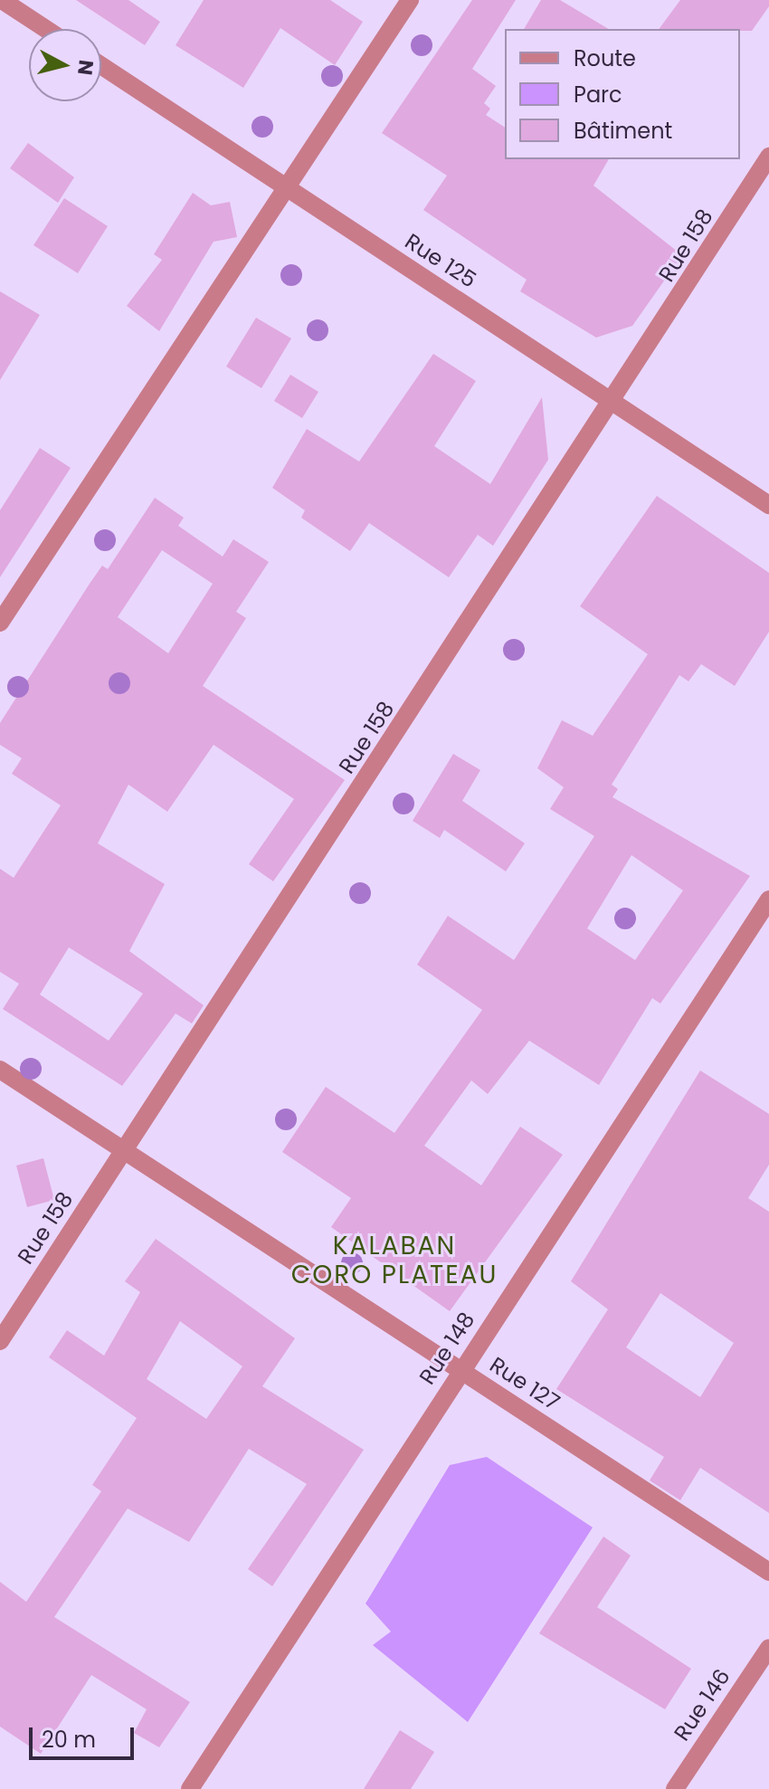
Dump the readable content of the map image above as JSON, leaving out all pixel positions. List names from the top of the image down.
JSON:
{
  "streets": {
    "street": [
      "Rue 158",
      "Rue 125",
      "Rue 148",
      "Rue 127",
      "Rue 146"
    ]
  },
  "crossings": [
    ["Rue 158", "Rue 125"],
    ["Rue 158", "Rue 127"],
    ["Rue 148", "Rue 127"]
  ],
  "districts": ["KALABAN CORO PLATEAU"],
  "legend": ["Route", "Parc", "Bâtiment"],
  "scale_bar": "20 m",
  "north": "right"
}
